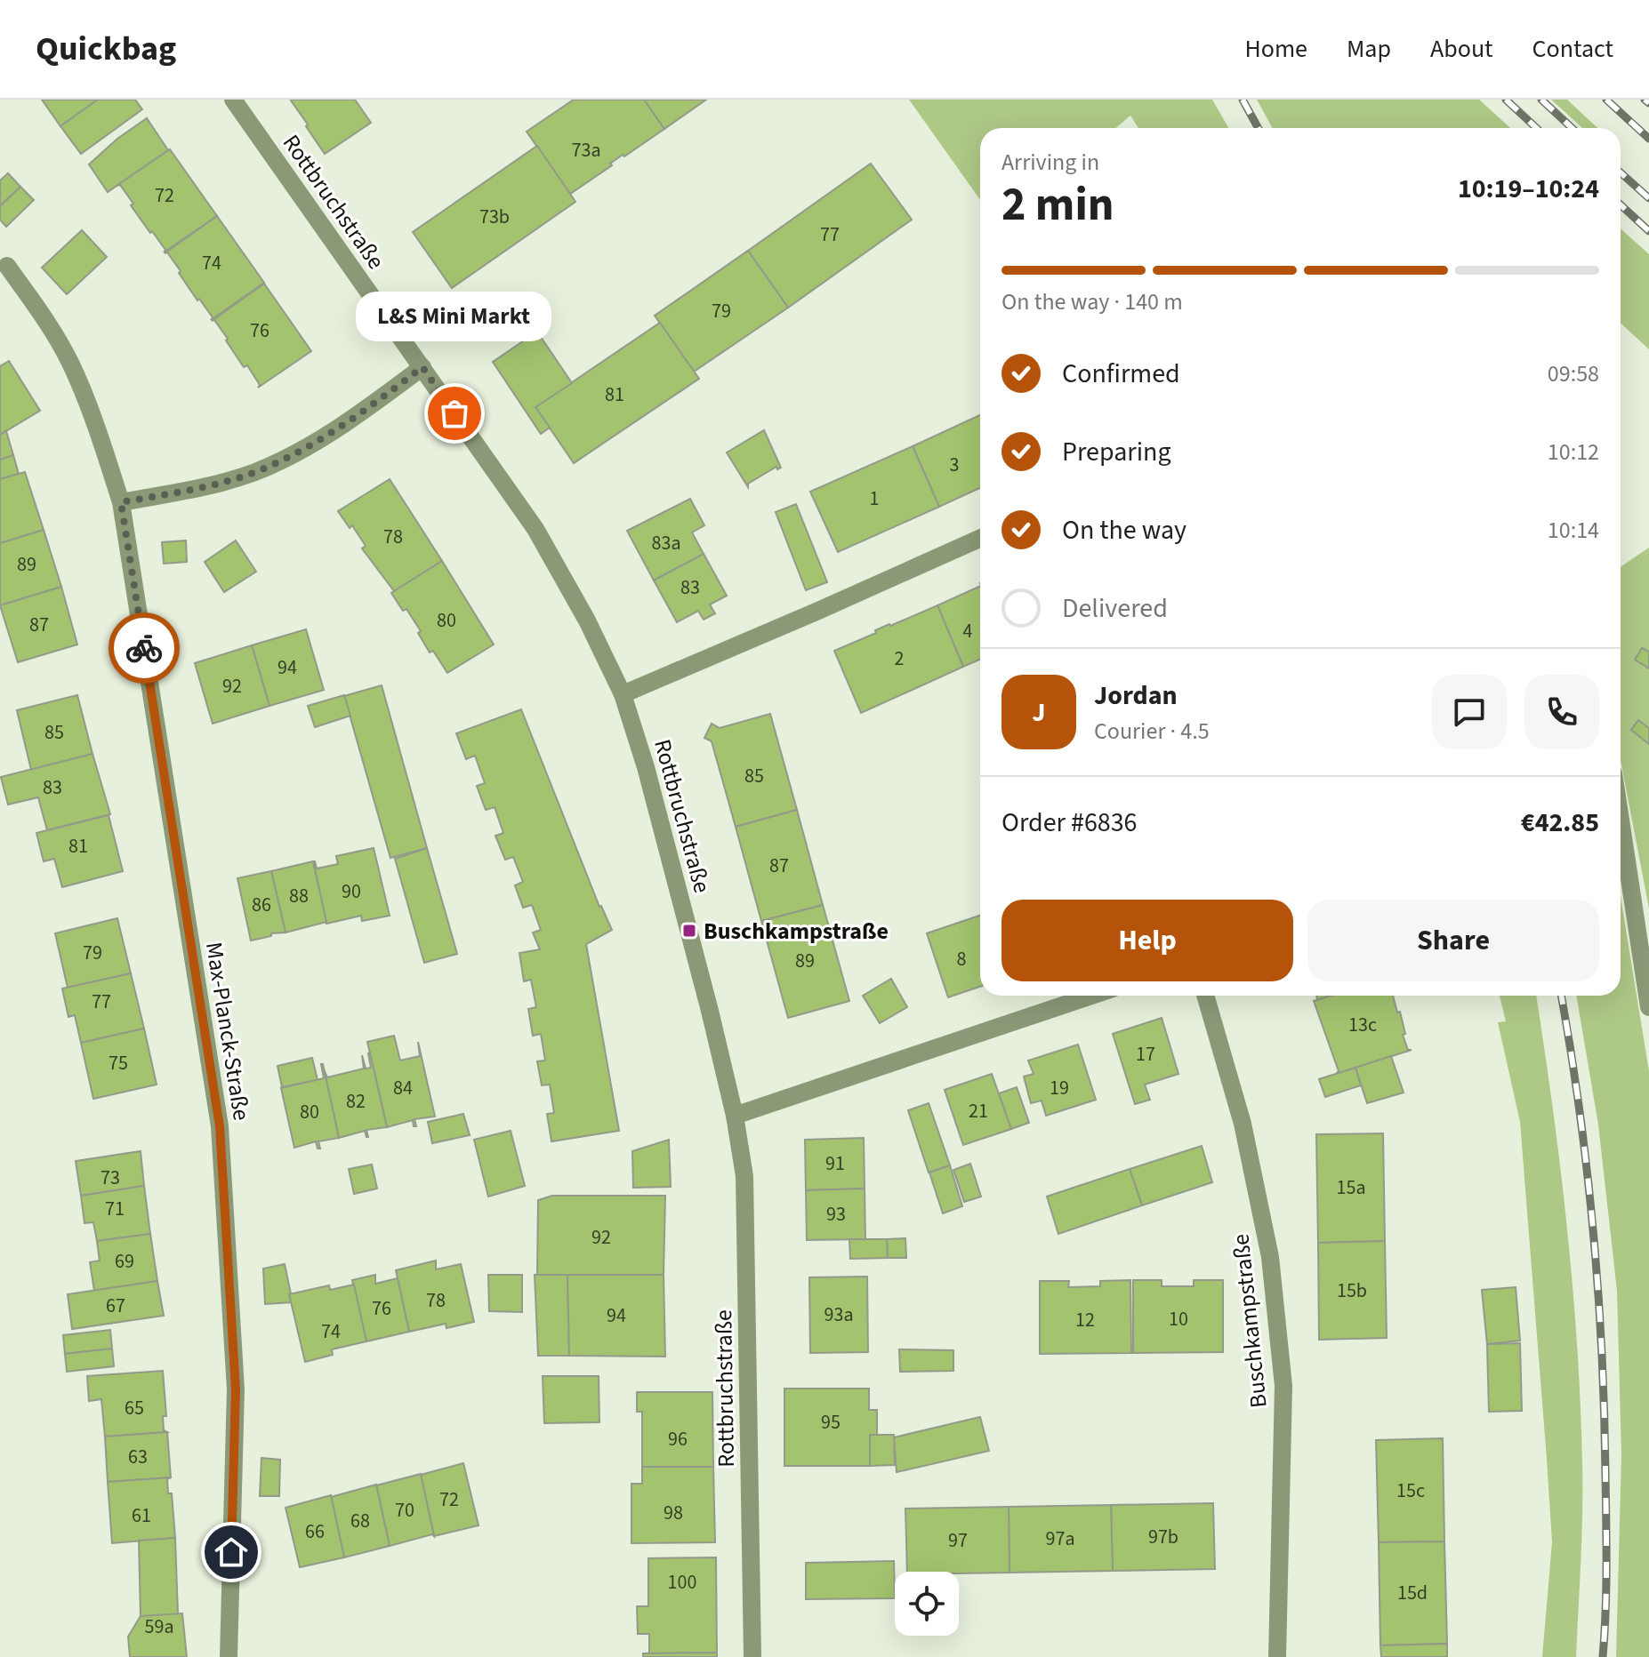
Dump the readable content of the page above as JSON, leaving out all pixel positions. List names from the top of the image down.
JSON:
{
  "streets": {
    "street": ["Rottbruchstraße", "Max-Planck-Straße", "Buschkampstraße"]
  },
  "places": {
    "other": ["L&S Mini Markt"],
    "transit": ["Buschkampstraße"]
  },
  "house_numbers": [
    "73a",
    "72",
    "73b",
    "77",
    "74",
    "79",
    "76",
    "81",
    "3",
    "1",
    "78",
    "83a",
    "89",
    "83",
    "80",
    "87",
    "4",
    "2",
    "94",
    "92",
    "85",
    "85",
    "83",
    "81",
    "87",
    "90",
    "88",
    "86",
    "79",
    "8",
    "89",
    "77",
    "13c",
    "17",
    "75",
    "84",
    "19",
    "82",
    "21",
    "80",
    "91",
    "73",
    "15a",
    "71",
    "93",
    "92",
    "69",
    "15b",
    "78",
    "67",
    "76",
    "93a",
    "94",
    "10",
    "12",
    "74",
    "65",
    "95",
    "96",
    "63",
    "15c",
    "72",
    "70",
    "98",
    "61",
    "68",
    "66",
    "97b",
    "97a",
    "97",
    "100",
    "15d",
    "59a"
  ],
  "page": {
    "header": "Quickbag",
    "nav": [
      "Home",
      "Map",
      "About",
      "Contact"
    ],
    "heading": ["2 min", "Arriving in", "10:19–10:24"],
    "panel": [
      "Jordan",
      "Courier · 4.5",
      "Order #6836",
      "€42.85"
    ],
    "bar": "On the way · 140 m",
    "bubble": "L&S Mini Markt",
    "list": [
      ["Confirmed", "09:58"],
      ["Preparing", "10:12"],
      ["On the way", "10:14"],
      "Delivered"
    ],
    "round": "J",
    "buttons": ["Help", "Share"]
  }
}
